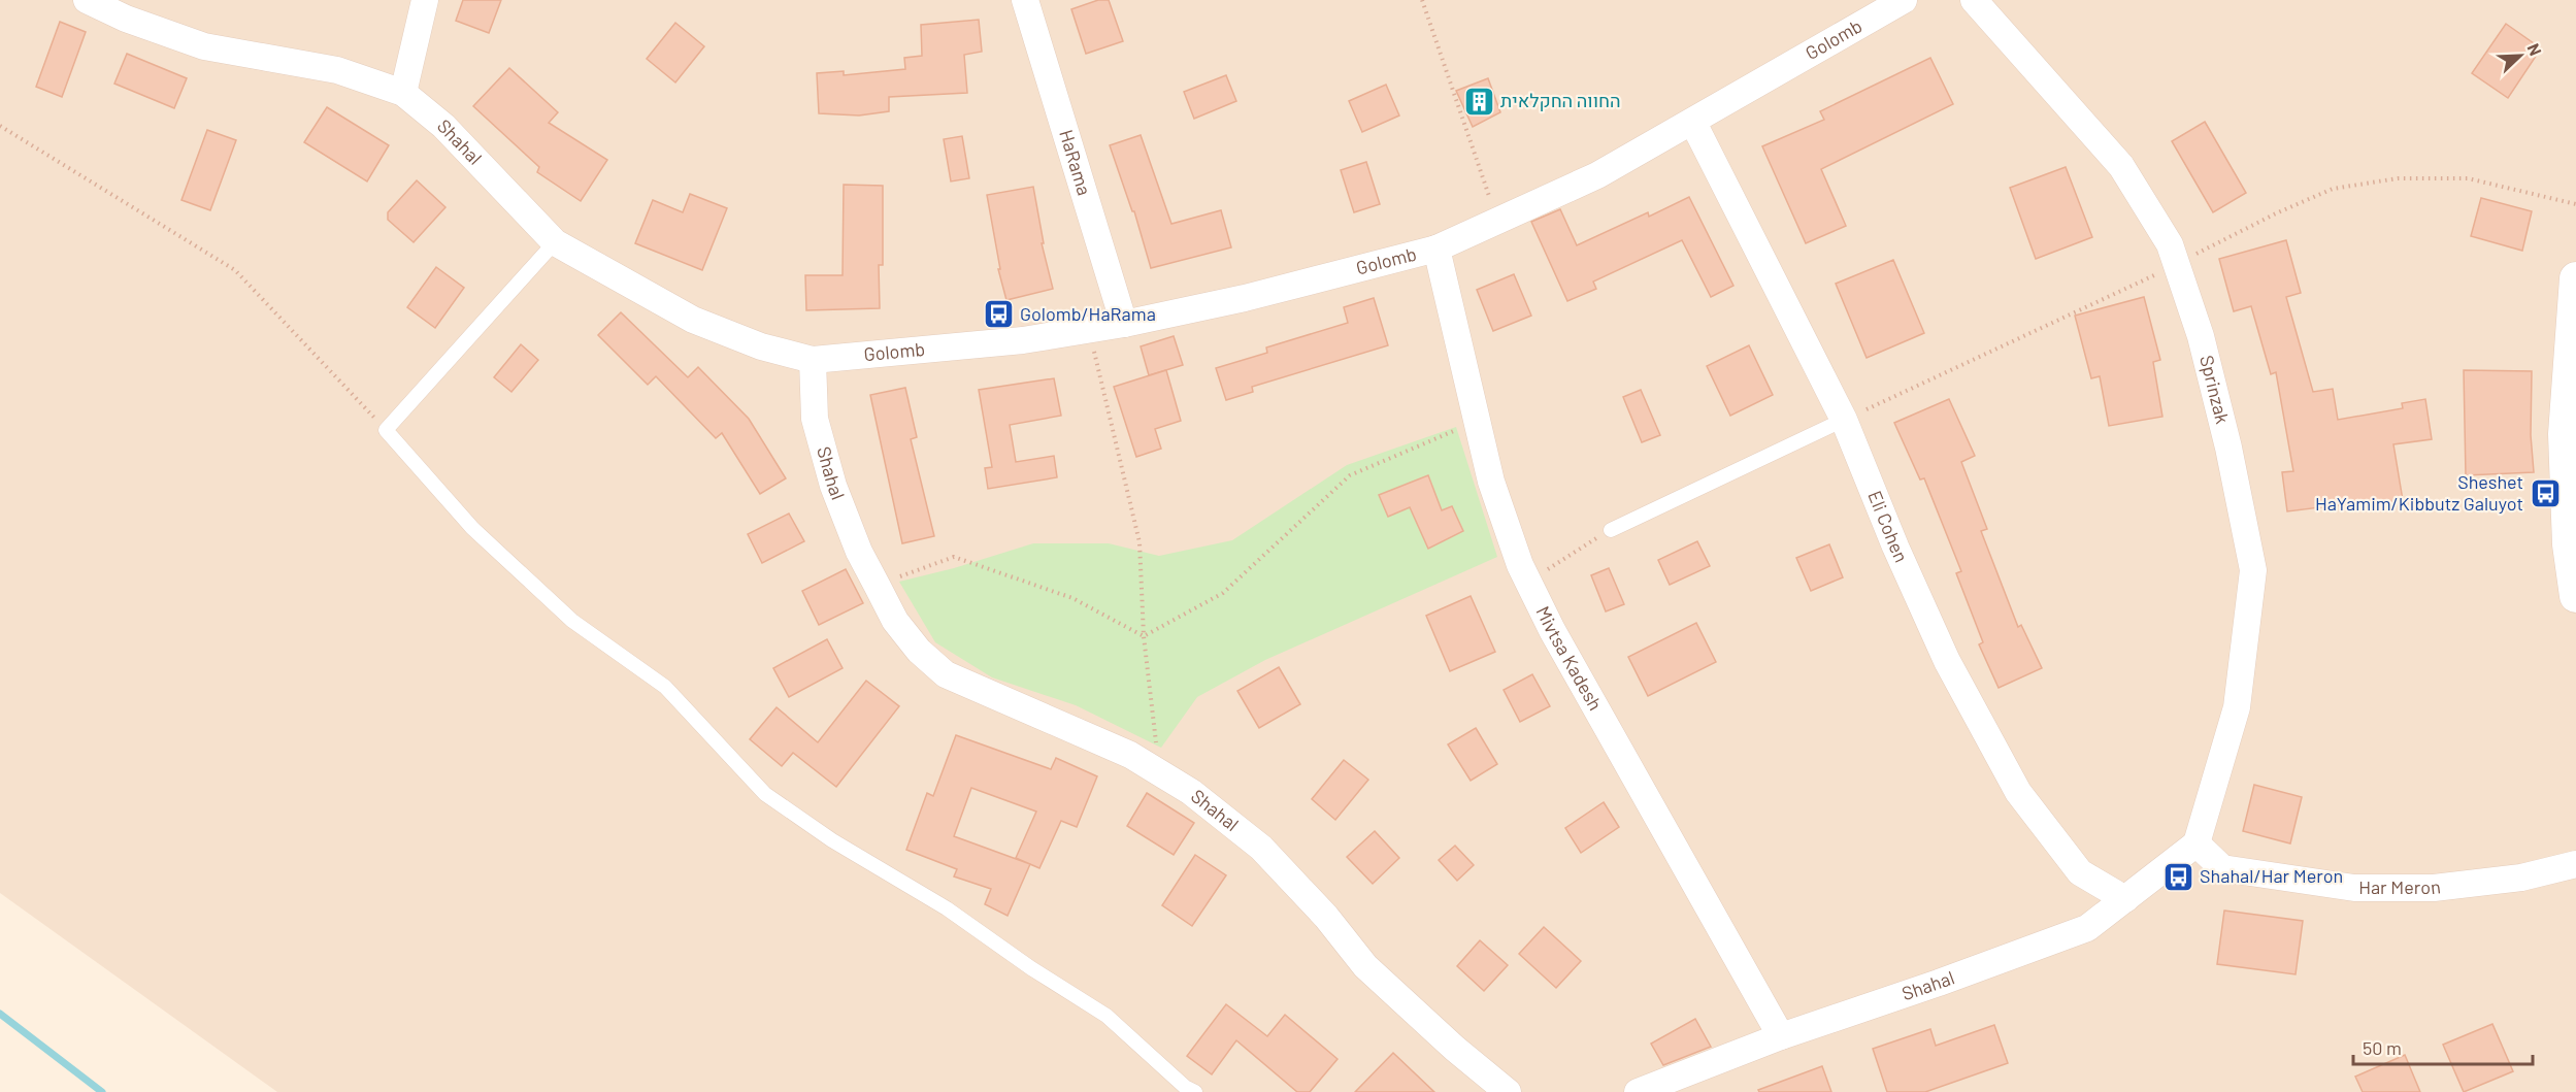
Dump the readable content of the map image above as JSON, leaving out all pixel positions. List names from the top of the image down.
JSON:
{
  "streets": {
    "street": [
      "Golomb",
      "Shahal",
      "HaRama",
      "Sprinzak",
      "Eli Cohen",
      "Mivtsa Kadesh",
      "Har Meron"
    ]
  },
  "crossings": [
    ["Golomb", "Shahal"],
    ["Golomb", "HaRama"],
    ["Golomb", "Eli Cohen"],
    ["Golomb", "Mivtsa Kadesh"],
    ["Shahal", "Sprinzak"],
    ["Shahal", "Eli Cohen"],
    ["Shahal", "Mivtsa Kadesh"],
    ["Shahal", "Har Meron"],
    ["Sprinzak", "Har Meron"]
  ],
  "places": {
    "building": ["החווה החקלאית"],
    "bus stop": ["Golomb/HaRama", "Sheshet HaYamim/Kibbutz Galuyot", "Shahal/Har Meron"]
  },
  "scale_bar": "50 m",
  "north": "top right"
}
